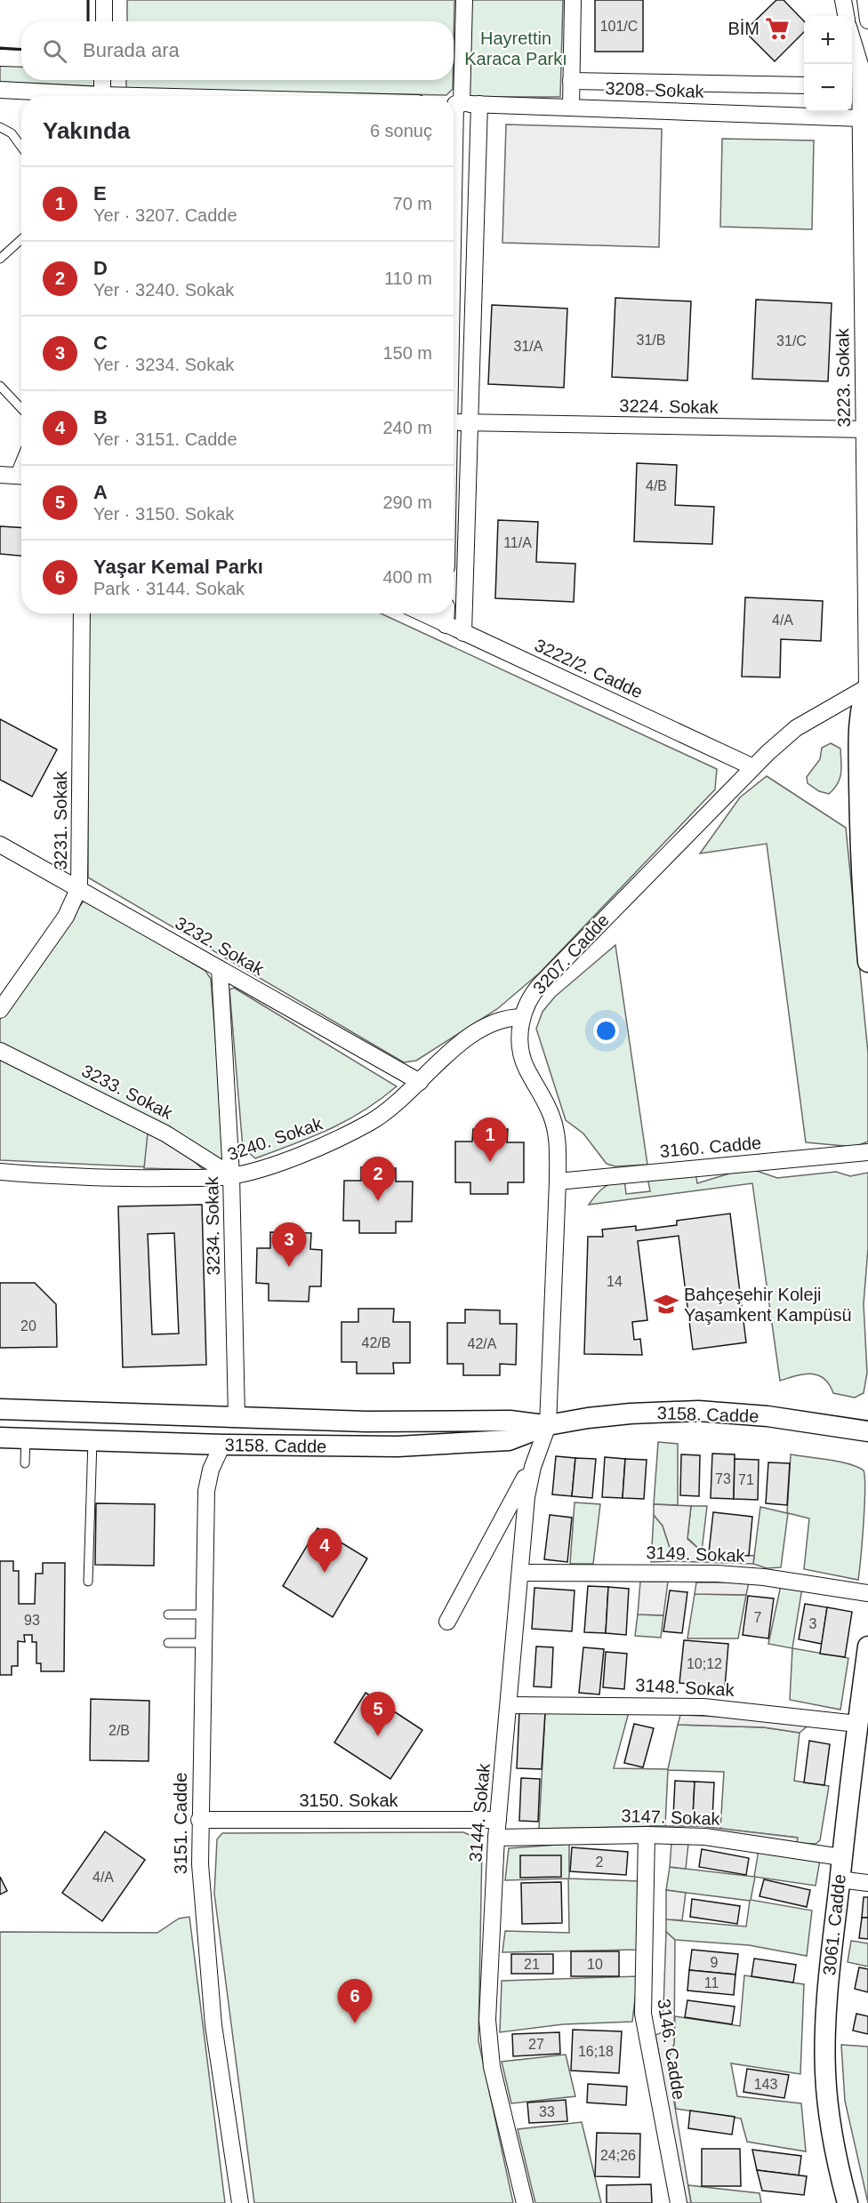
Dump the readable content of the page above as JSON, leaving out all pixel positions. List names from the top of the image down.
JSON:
{
  "streets": {
    "street": [
      "3208. Sokak",
      "3223. Sokak",
      "3224. Sokak",
      "3222/2. Cadde",
      "3231. Sokak",
      "3232. Sokak",
      "3207. Cadde",
      "3233. Sokak",
      "3240. Sokak",
      "3160. Cadde",
      "3234. Sokak",
      "3158. Cadde",
      "3149. Sokak",
      "3148. Sokak",
      "3150. Sokak",
      "3144. Sokak",
      "3147. Sokak",
      "3151. Cadde",
      "3061. Cadde",
      "3146. Cadde"
    ]
  },
  "crossings": [
    ["3208. Sokak", "3223. Sokak"],
    ["3223. Sokak", "3224. Sokak"],
    ["3223. Sokak", "3207. Cadde"],
    ["3222/2. Cadde", "3207. Cadde"],
    ["3231. Sokak", "3232. Sokak"],
    ["3232. Sokak", "3240. Sokak"],
    ["3232. Sokak", "3234. Sokak"],
    ["3207. Cadde", "3240. Sokak"],
    ["3207. Cadde", "3160. Cadde"],
    ["3207. Cadde", "3158. Cadde"],
    ["3207. Cadde", "3144. Sokak"],
    ["3233. Sokak", "3240. Sokak"],
    ["3233. Sokak", "3234. Sokak"],
    ["3240. Sokak", "3234. Sokak"],
    ["3234. Sokak", "3158. Cadde"],
    ["3158. Cadde", "3144. Sokak"],
    ["3158. Cadde", "3151. Cadde"],
    ["3149. Sokak", "3144. Sokak"],
    ["3148. Sokak", "3144. Sokak"],
    ["3148. Sokak", "3061. Cadde"],
    ["3150. Sokak", "3144. Sokak"],
    ["3150. Sokak", "3151. Cadde"],
    ["3144. Sokak", "3147. Sokak"],
    ["3147. Sokak", "3061. Cadde"],
    ["3147. Sokak", "3146. Cadde"]
  ],
  "parks": ["Hayrettin Karaca Parkı"],
  "places": {
    "supermarket": ["BİM"],
    "school or university": ["Bahçeşehir Koleji Yaşamkent Kampüsü"]
  },
  "house_numbers": [
    "101/C",
    "31/B",
    "31/C",
    "31/A",
    "4/B",
    "11/A",
    "4/A",
    "14",
    "20",
    "42/B",
    "42/A",
    "73",
    "71",
    "7",
    "93",
    "3",
    "10;12",
    "2/B",
    "2",
    "4/A",
    "9",
    "21",
    "10",
    "11",
    "27",
    "16;18",
    "143",
    "33",
    "24;26"
  ],
  "page": {
    "map_buttons": ["+", "−"],
    "search": "Burada ara",
    "heading": ["Yakında", "6 sonuç"],
    "list": [
      {
        "mark": "1",
        "name": "E",
        "note": "Yer · 3207. Cadde",
        "value": "70 m"
      },
      {
        "mark": "2",
        "name": "D",
        "note": "Yer · 3240. Sokak",
        "value": "110 m"
      },
      {
        "mark": "3",
        "name": "C",
        "note": "Yer · 3234. Sokak",
        "value": "150 m"
      },
      {
        "mark": "4",
        "name": "B",
        "note": "Yer · 3151. Cadde",
        "value": "240 m"
      },
      {
        "mark": "5",
        "name": "A",
        "note": "Yer · 3150. Sokak",
        "value": "290 m"
      },
      {
        "mark": "6",
        "name": "Yaşar Kemal Parkı",
        "note": "Park · 3144. Sokak",
        "value": "400 m"
      }
    ],
    "pins": [
      "1",
      "2",
      "3",
      "4",
      "5",
      "6"
    ]
  }
}
